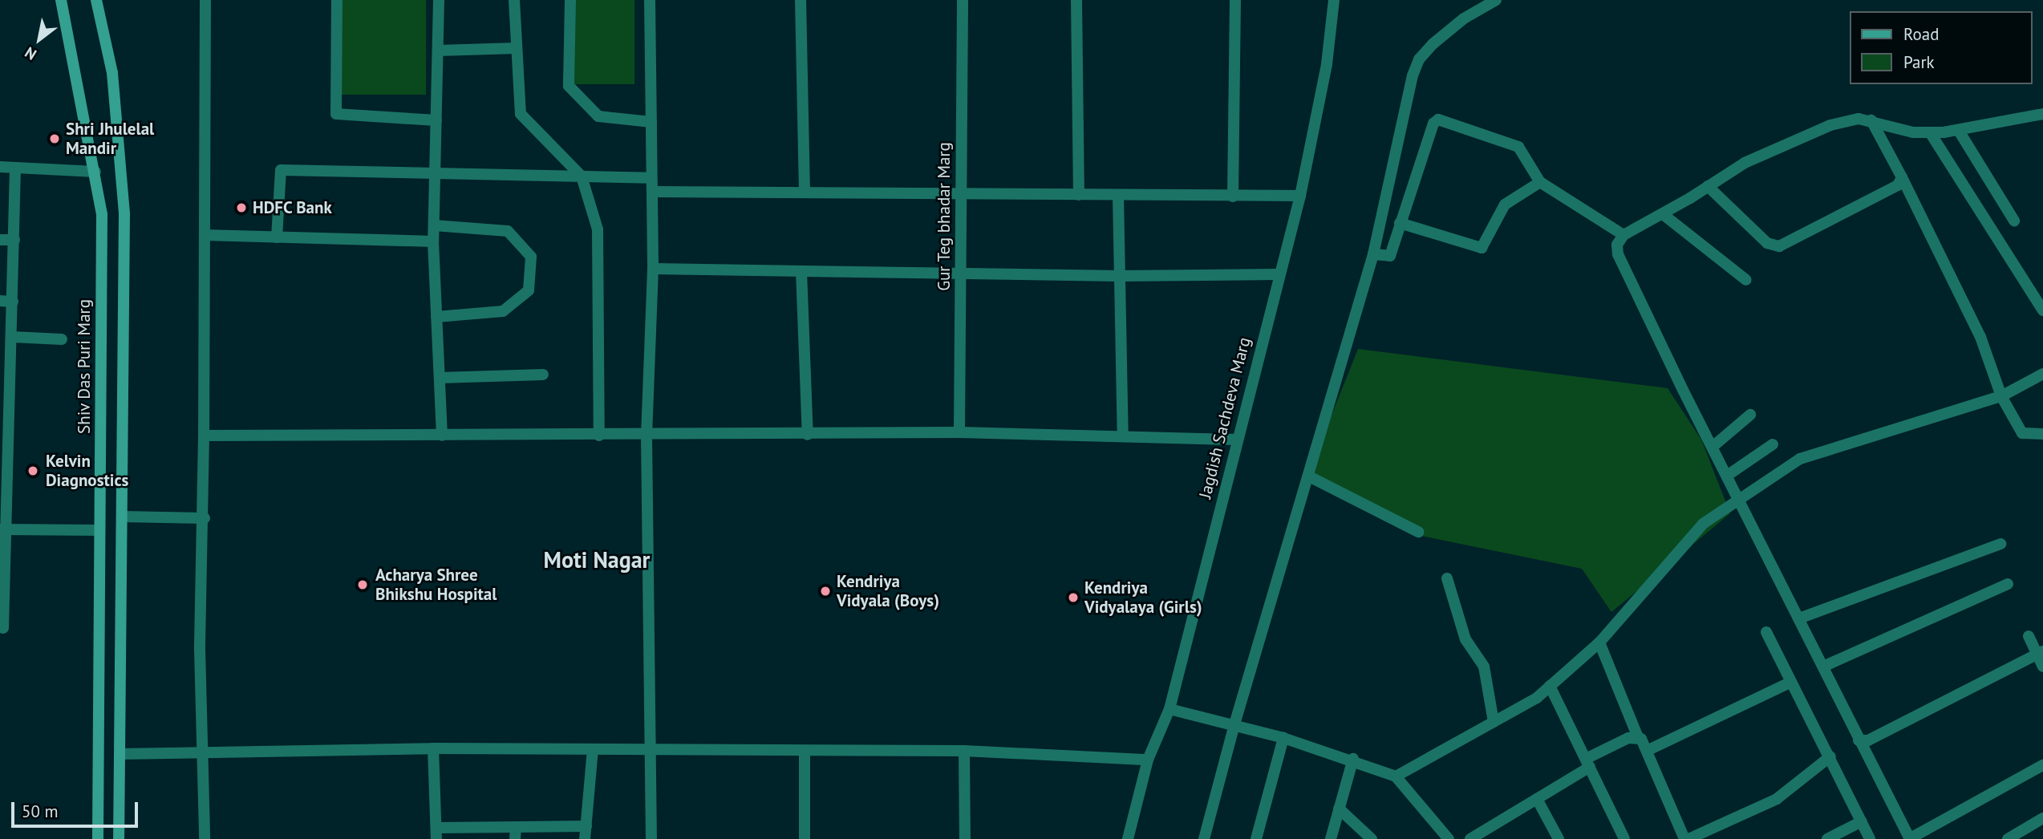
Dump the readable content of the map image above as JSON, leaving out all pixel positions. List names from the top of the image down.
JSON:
{
  "streets": {
    "main road": ["Shiv Das Puri Marg"],
    "street": ["Gur Teg bhadar Marg", "Jagdish Sachdeva Marg"]
  },
  "districts": ["Moti Nagar"],
  "places": [
    "Shri Jhulelal Mandir",
    "HDFC Bank",
    "Kelvin Diagnostics",
    "Acharya Shree Bhikshu Hospital",
    "Kendriya Vidyala (Boys)",
    "Kendriya Vidyalaya (Girls)"
  ],
  "legend": ["Road", "Park"],
  "scale_bar": "50 m",
  "north": "bottom left"
}
